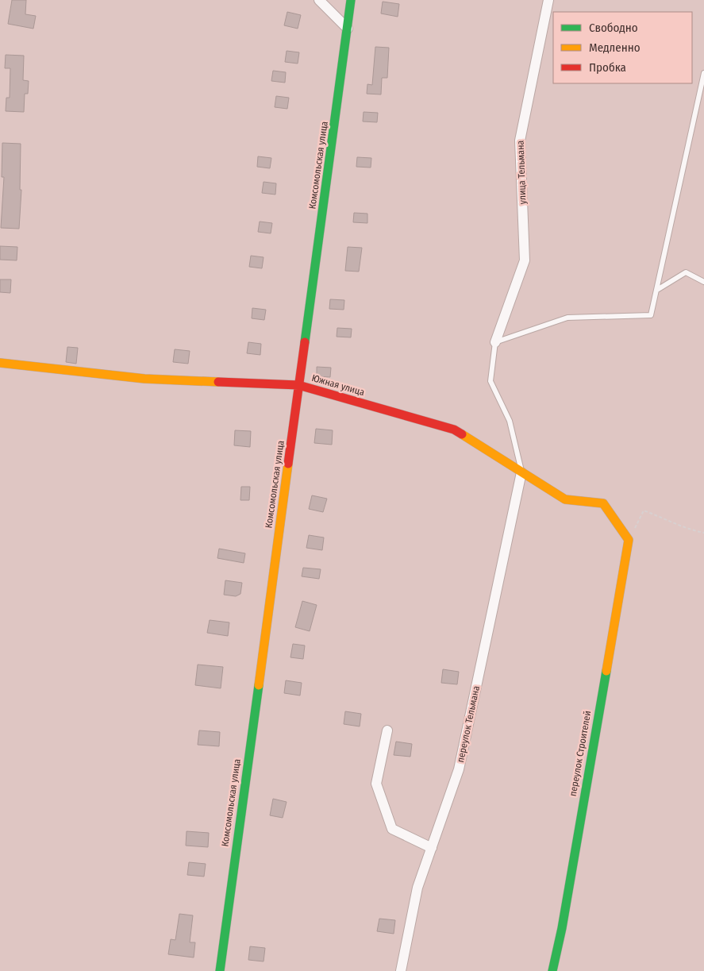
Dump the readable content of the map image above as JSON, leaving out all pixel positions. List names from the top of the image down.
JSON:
{
  "streets": {
    "street": [
      "Комсомольская улица",
      "улица Тельмана",
      "Южная улица",
      "переулок Тельмана",
      "переулок Строителей"
    ]
  },
  "crossings": [
    ["Комсомольская улица", "Южная улица"],
    ["Южная улица", "переулок Тельмана"],
    ["Южная улица", "переулок Строителей"]
  ],
  "legend": ["Свободно", "Медленно", "Пробка"]
}
